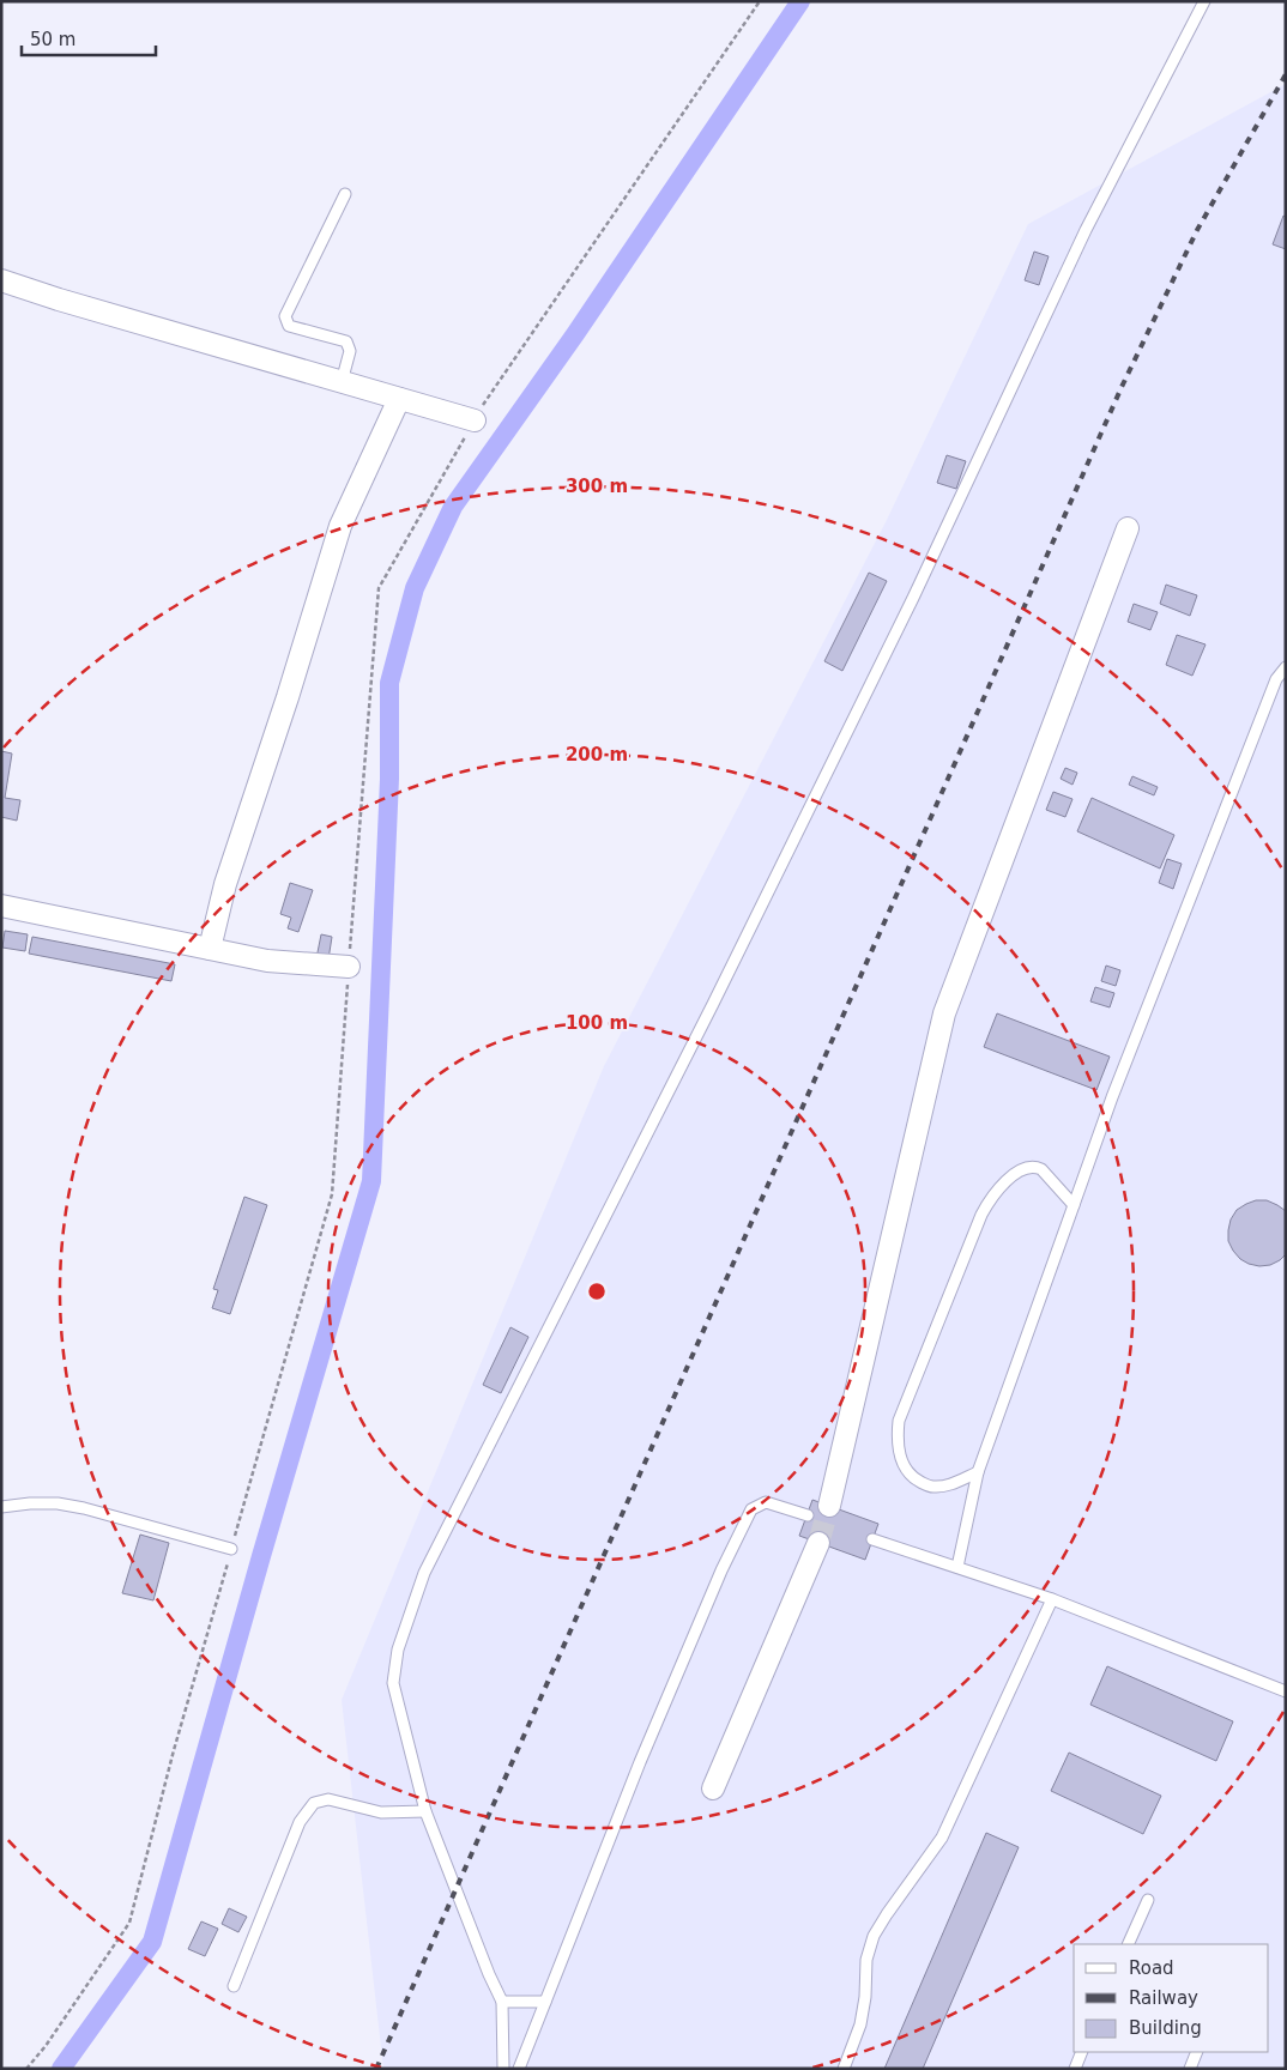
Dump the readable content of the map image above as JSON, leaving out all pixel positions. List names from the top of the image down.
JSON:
{
  "legend": ["Road", "Railway", "Building"],
  "scale_bar": "50 m",
  "rings": ["300 m", "200 m", "100 m"]
}
